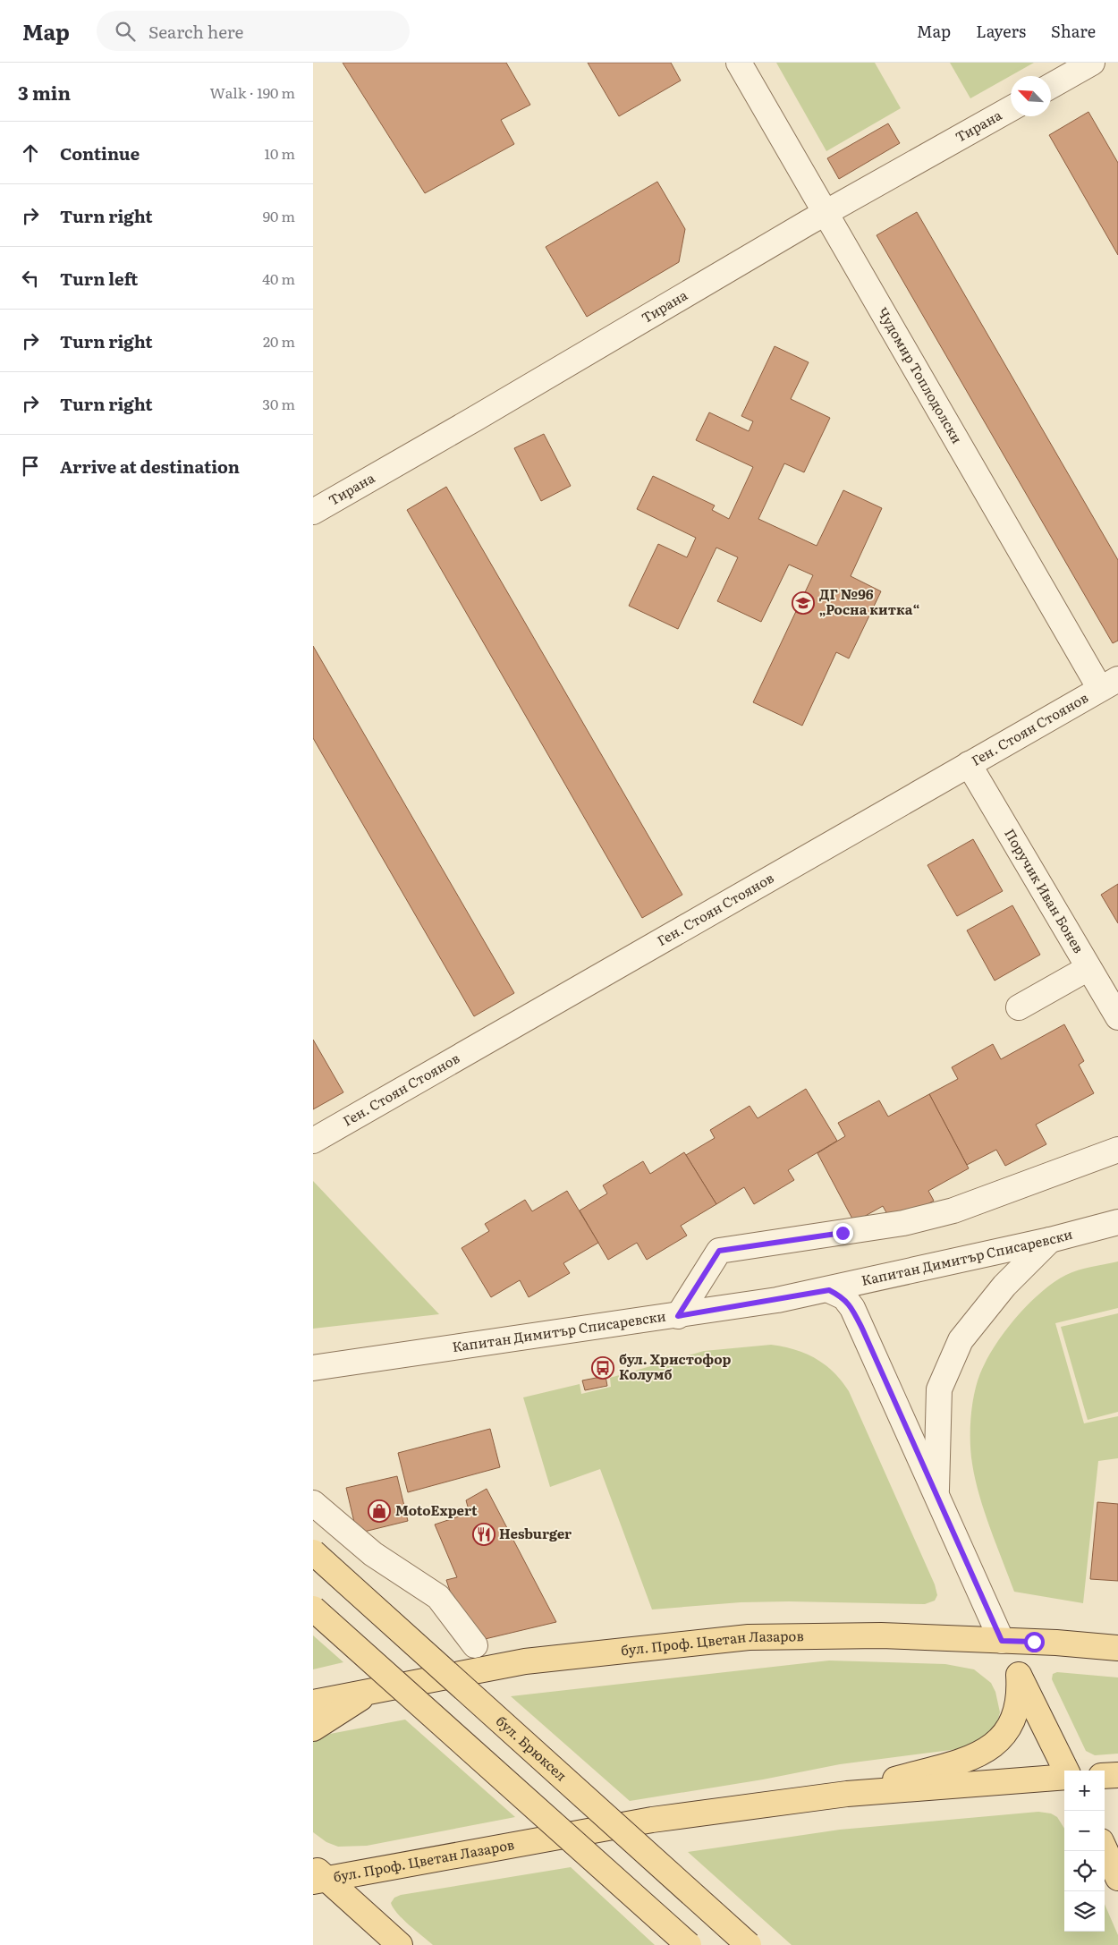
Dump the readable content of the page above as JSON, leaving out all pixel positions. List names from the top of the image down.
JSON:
{
  "streets": {
    "main road": ["бул. Проф. Цветан Лазаров", "бул. Брюксел"],
    "street": [
      "Тирана",
      "Чудомир Топлодолски",
      "Ген. Стоян Стоянов",
      "Поручик Иван Бонев",
      "Капитан Димитър Списаревски"
    ]
  },
  "crossings": [
    ["Тирана", "Чудомир Топлодолски"],
    ["Чудомир Топлодолски", "Ген. Стоян Стоянов"],
    ["Ген. Стоян Стоянов", "Поручик Иван Бонев"]
  ],
  "places": {
    "school or university": ["ДГ №96 „Росна китка“"],
    "bus stop": ["бул. Христофор Колумб"],
    "shop": ["MotoExpert"],
    "restaurant": ["Hesburger"]
  },
  "north": "top left",
  "page": {
    "header": "Map",
    "search": "Search here",
    "nav": ["Map", "Layers", "Share"],
    "heading": ["3 min", "Walk · 190 m"],
    "list": [
      ["Continue", "10 m"],
      ["Turn right", "90 m"],
      ["Turn left", "40 m"],
      ["Turn right", "20 m"],
      ["Turn right", "30 m"],
      "Arrive at destination"
    ],
    "map_buttons": ["+", "−"]
  }
}
